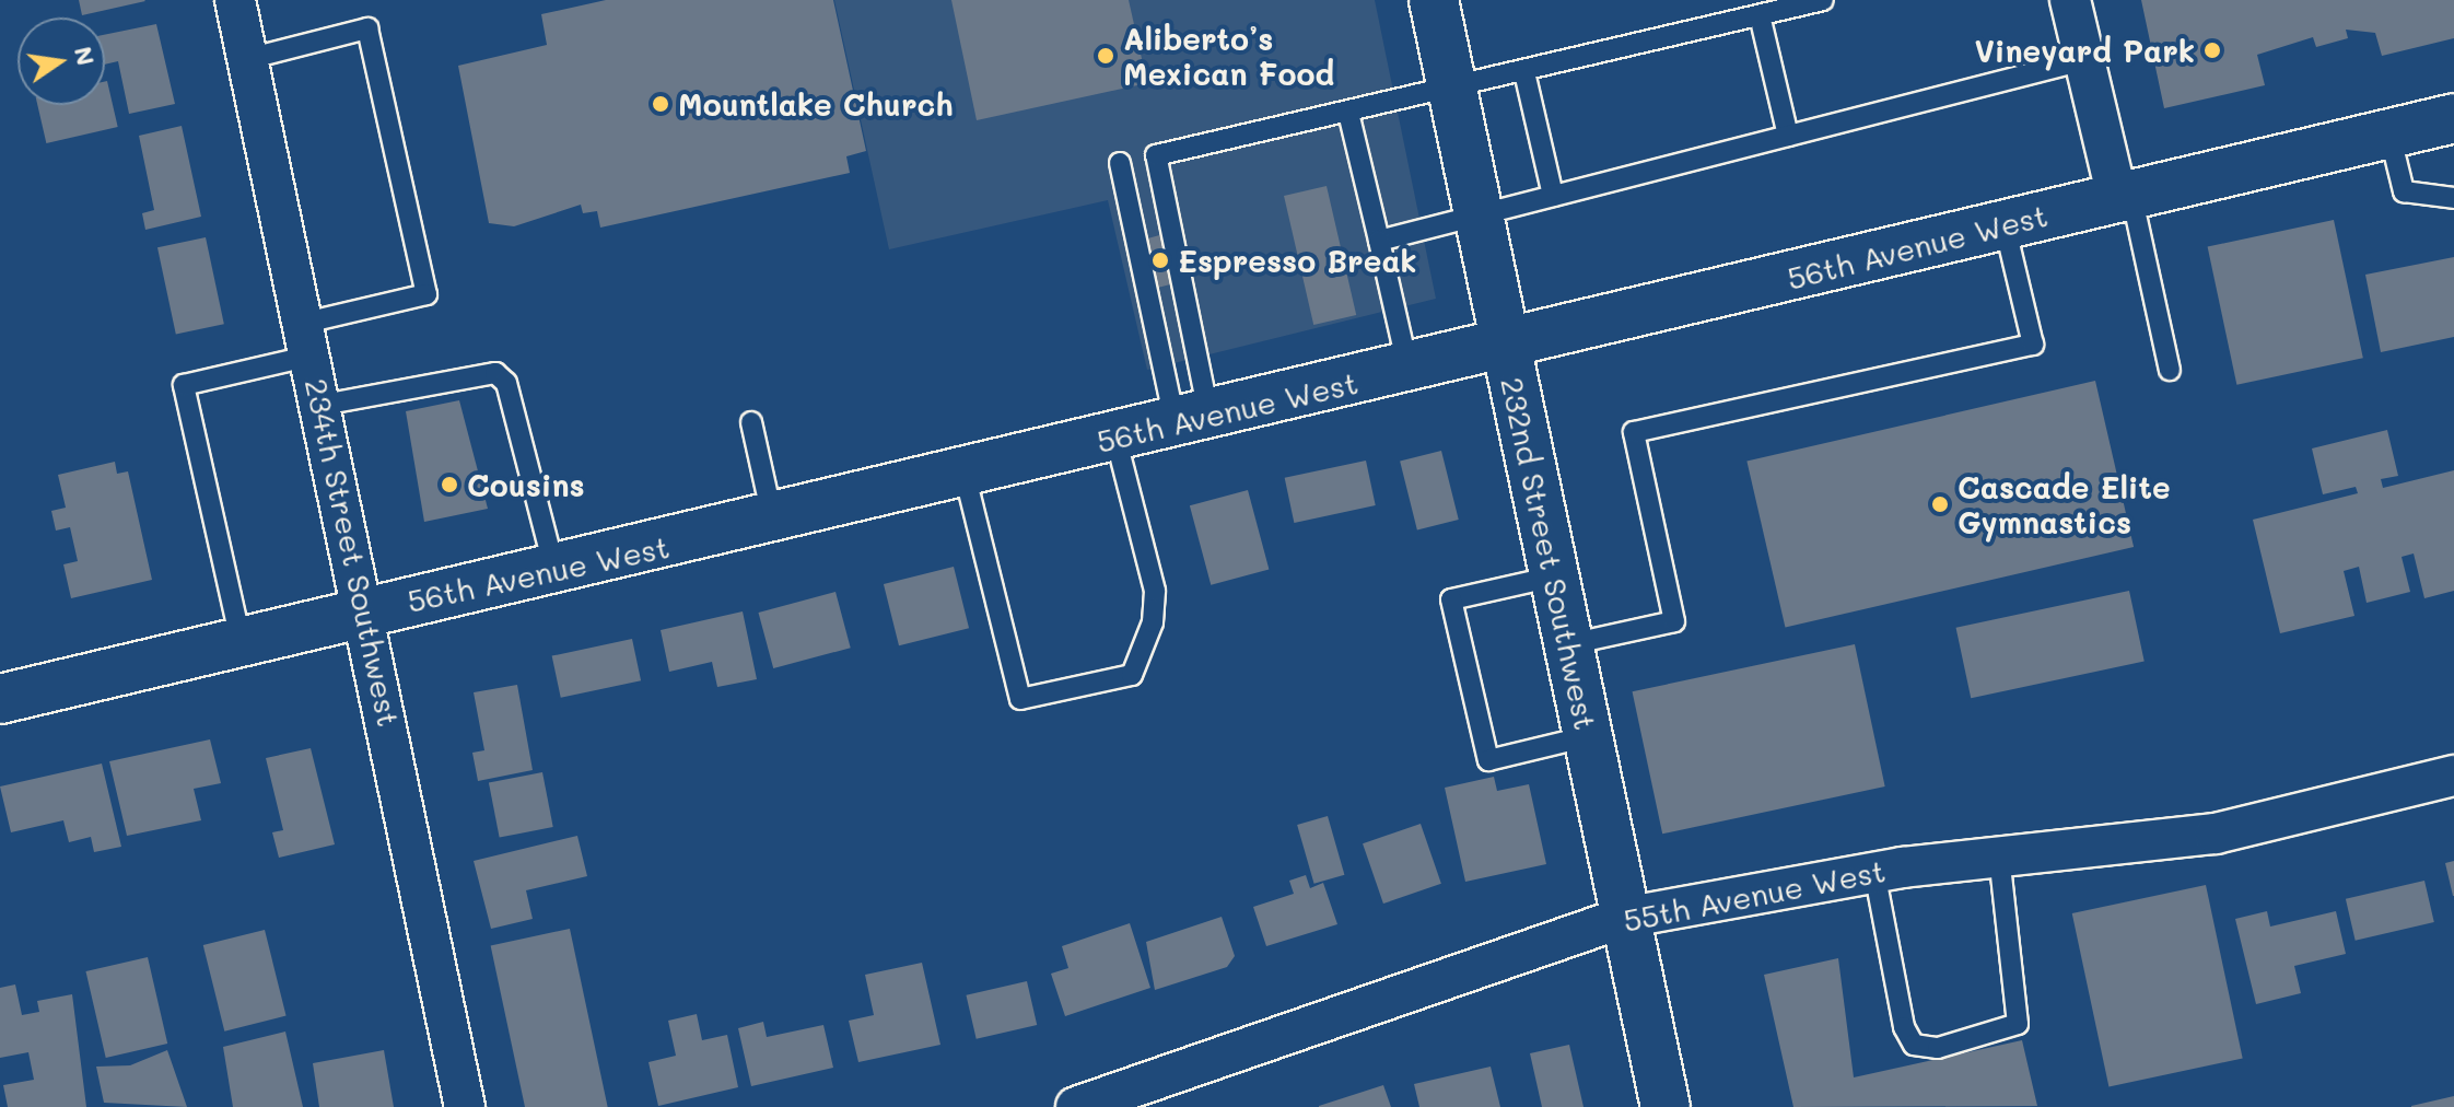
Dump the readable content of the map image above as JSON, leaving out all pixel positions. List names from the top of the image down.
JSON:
{
  "streets": {
    "main road": ["56th Avenue West", "232nd Street Southwest"],
    "street": ["234th Street Southwest", "55th Avenue West"]
  },
  "crossings": [
    ["56th Avenue West", "234th Street Southwest"],
    ["56th Avenue West", "232nd Street Southwest"],
    ["232nd Street Southwest", "55th Avenue West"]
  ],
  "places": [
    "Vineyard Park",
    "Aliberto’s Mexican Food",
    "Mountlake Church",
    "Espresso Break",
    "Cousins",
    "Cascade Elite Gymnastics"
  ],
  "north": "right"
}
